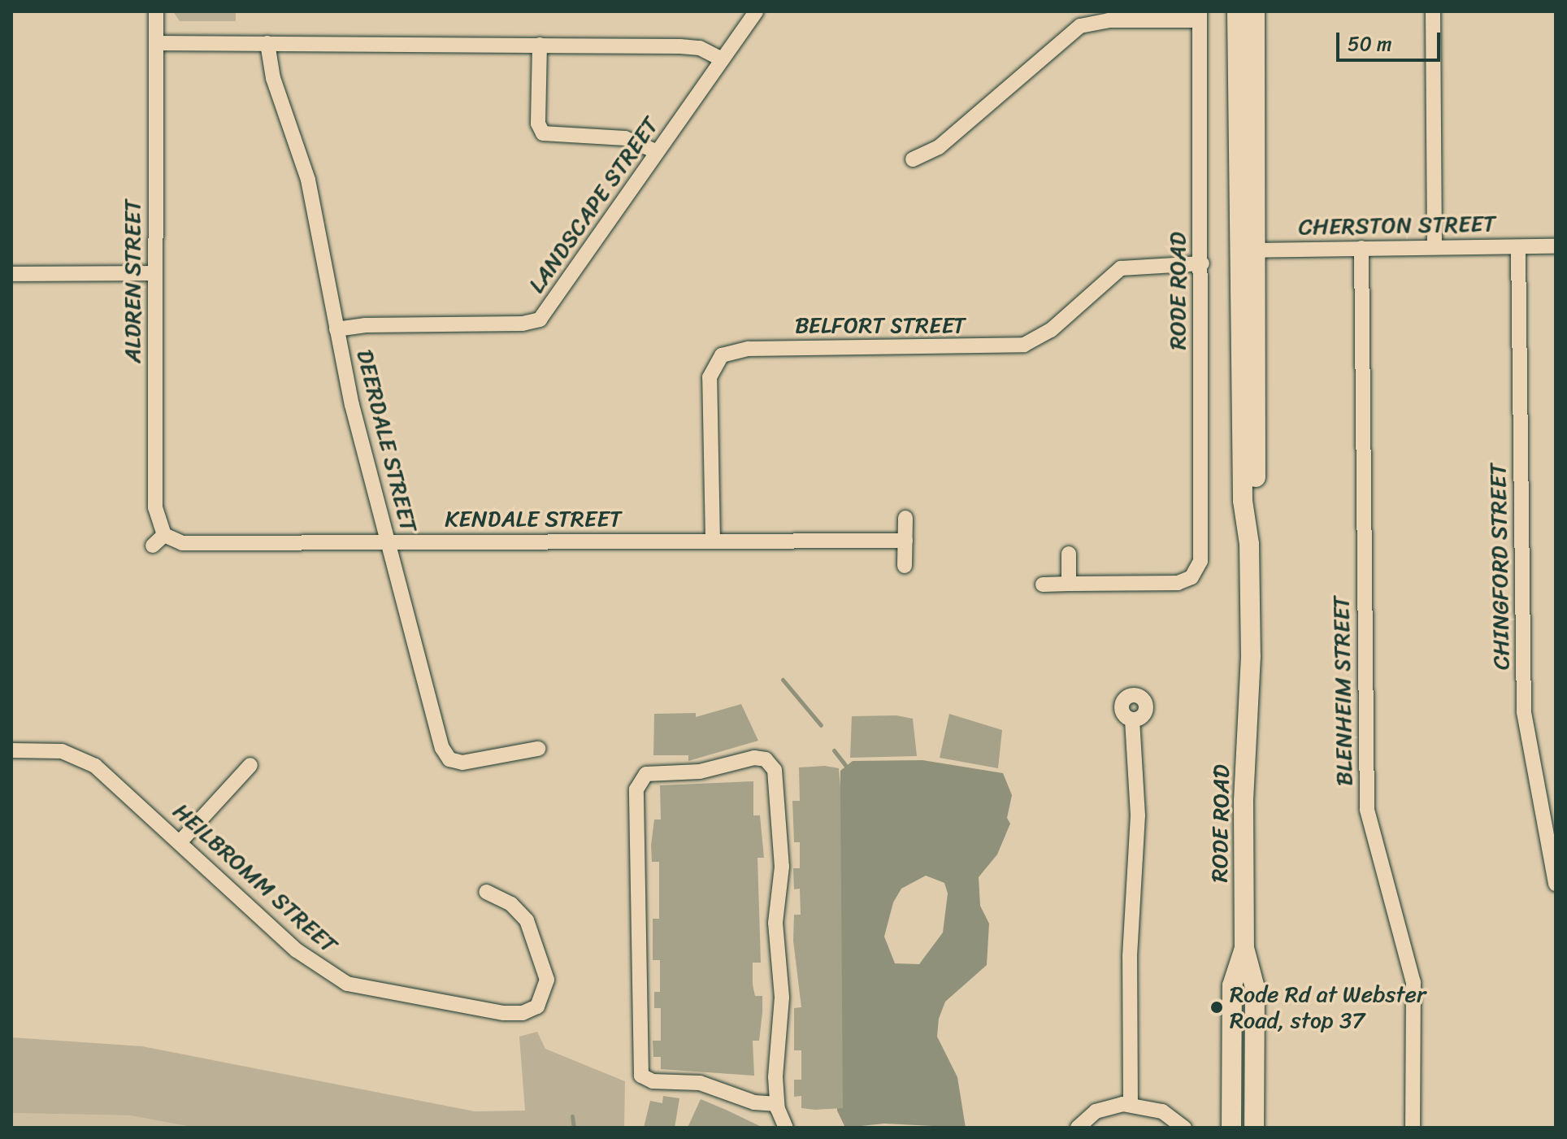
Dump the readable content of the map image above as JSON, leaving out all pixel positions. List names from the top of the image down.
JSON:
{
  "streets": {
    "main road": ["RODE ROAD"],
    "street": [
      "LANDSCAPE STREET",
      "CHERSTON STREET",
      "ALDREN STREET",
      "BELFORT STREET",
      "DEERDALE STREET",
      "KENDALE STREET",
      "CHINGFORD STREET",
      "BLENHEIM STREET",
      "HEILBROMM STREET"
    ]
  },
  "crossings": [
    ["LANDSCAPE STREET", "DEERDALE STREET"],
    ["CHERSTON STREET", "RODE ROAD"],
    ["CHERSTON STREET", "CHINGFORD STREET"],
    ["CHERSTON STREET", "BLENHEIM STREET"],
    ["ALDREN STREET", "KENDALE STREET"],
    ["RODE ROAD", "BELFORT STREET"],
    ["BELFORT STREET", "KENDALE STREET"],
    ["DEERDALE STREET", "KENDALE STREET"]
  ],
  "places": ["Rode Rd at Webster Road, stop 37"],
  "scale_bar": "50 m"
}
